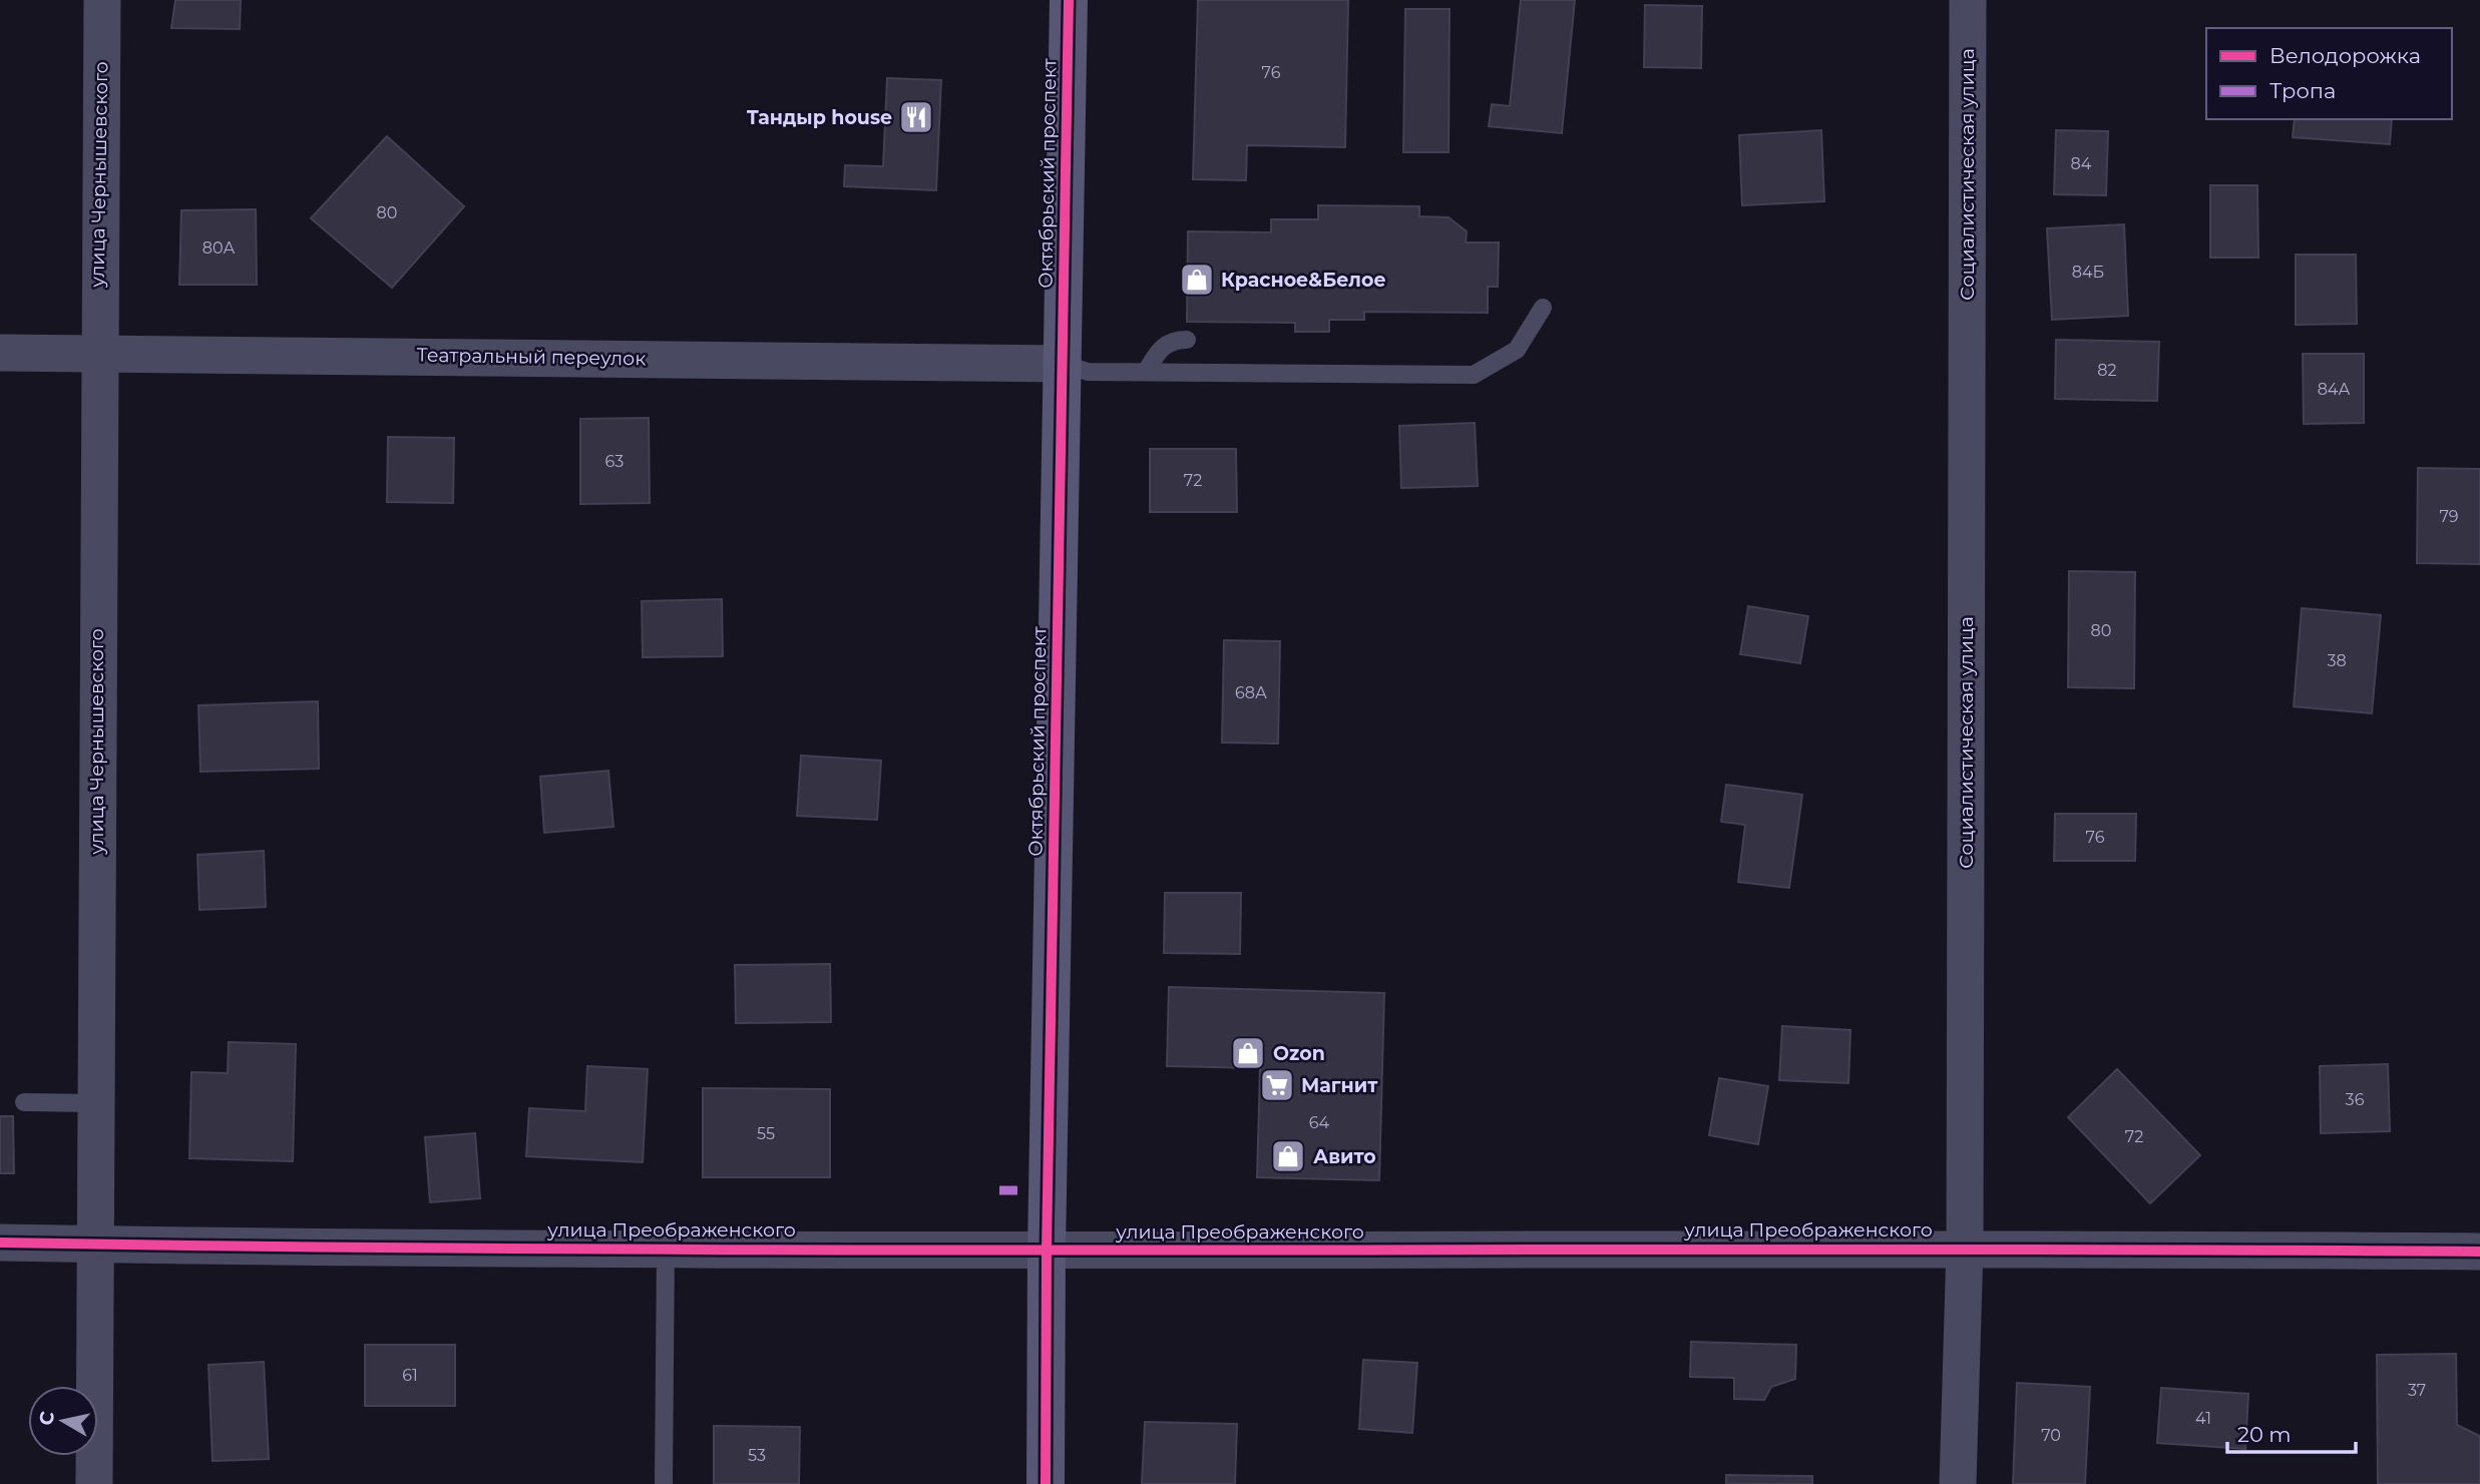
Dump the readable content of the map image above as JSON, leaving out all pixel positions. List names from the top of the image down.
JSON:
{
  "streets": {
    "street": [
      "Октябрьский проспект",
      "улица Чернышевского",
      "Социалистическая улица",
      "Театральный переулок",
      "улица Преображенского"
    ]
  },
  "crossings": [
    ["Октябрьский проспект", "Театральный переулок"],
    ["Октябрьский проспект", "улица Преображенского"],
    ["улица Чернышевского", "Театральный переулок"],
    ["улица Чернышевского", "улица Преображенского"],
    ["Социалистическая улица", "улица Преображенского"]
  ],
  "places": {
    "restaurant": ["Тандыр house"],
    "shop": ["Красное&Белое", "Ozon", "Авито"],
    "supermarket": ["Магнит"]
  },
  "house_numbers": [
    "76",
    "84",
    "80",
    "80А",
    "84Б",
    "82",
    "84А",
    "63",
    "72",
    "79",
    "80",
    "38",
    "68А",
    "76",
    "36",
    "64",
    "55",
    "72",
    "61",
    "37",
    "41",
    "70",
    "53"
  ],
  "legend": ["Велодорожка", "Тропа"],
  "scale_bar": "20 m",
  "north": "left"
}
